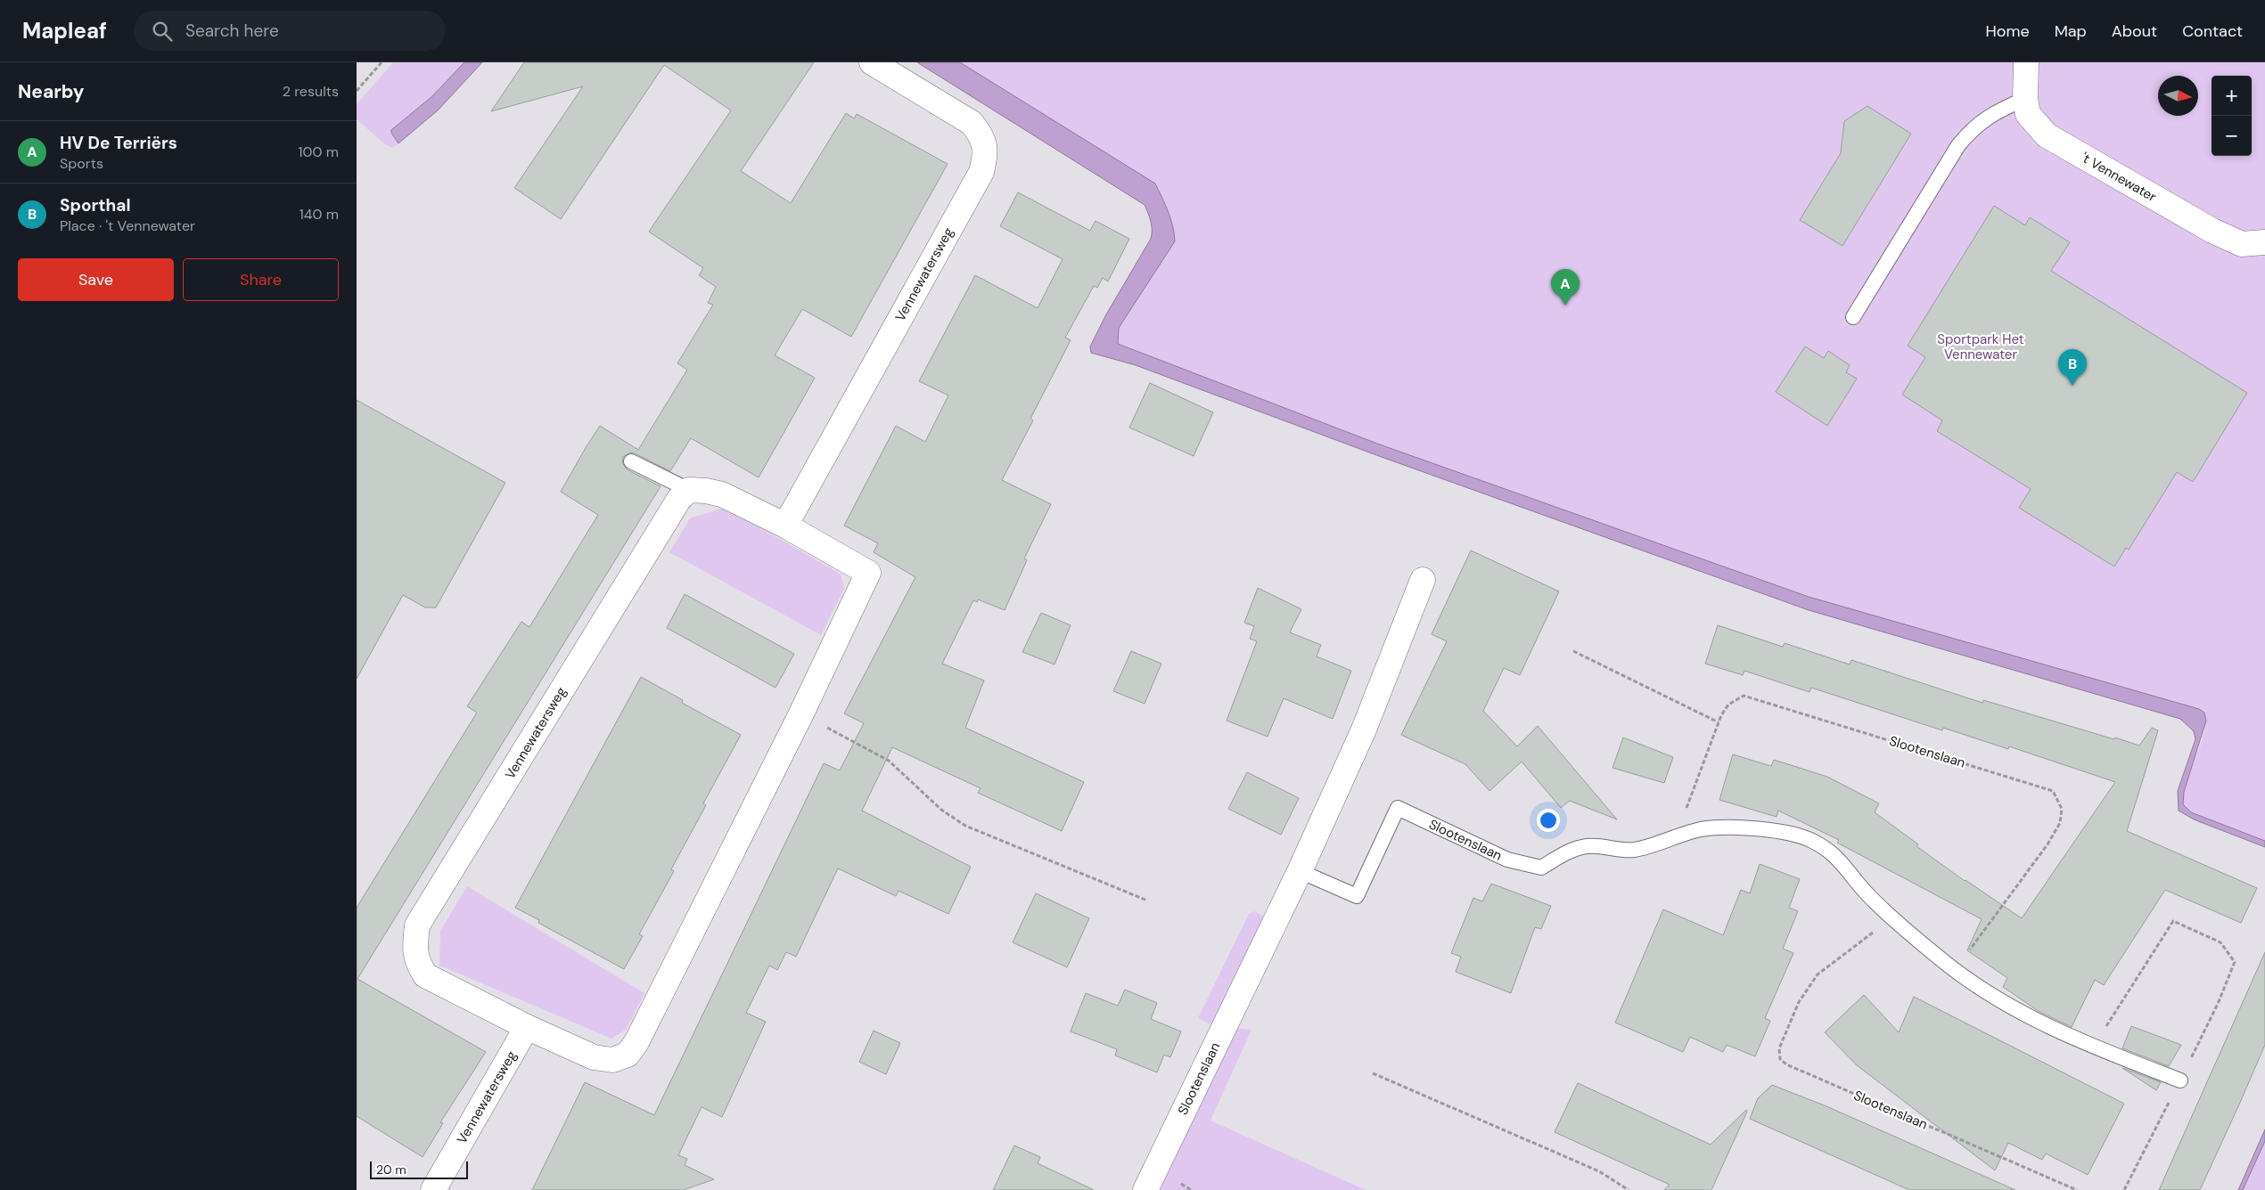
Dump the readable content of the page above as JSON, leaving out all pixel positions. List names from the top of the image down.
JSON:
{
  "streets": {
    "street": ["'t Vennewater", "Vennewatersweg", "Slootenslaan"]
  },
  "parks": ["Sportpark Het Vennewater"],
  "scale_bar": "20 m",
  "north": "right",
  "page": {
    "header": "Mapleaf",
    "search": "Search here",
    "nav": [
      "Home",
      "Map",
      "About",
      "Contact"
    ],
    "heading": ["Nearby", "2 results"],
    "map_buttons": ["+", "−"],
    "list": [
      {
        "mark": "A",
        "name": "HV De Terriërs",
        "note": "Sports",
        "value": "100 m"
      },
      {
        "mark": "B",
        "name": "Sporthal",
        "note": "Place · 't Vennewater",
        "value": "140 m"
      }
    ],
    "buttons": ["Save", "Share"],
    "pins": ["A", "B"],
    "scale": "20 m"
  }
}
